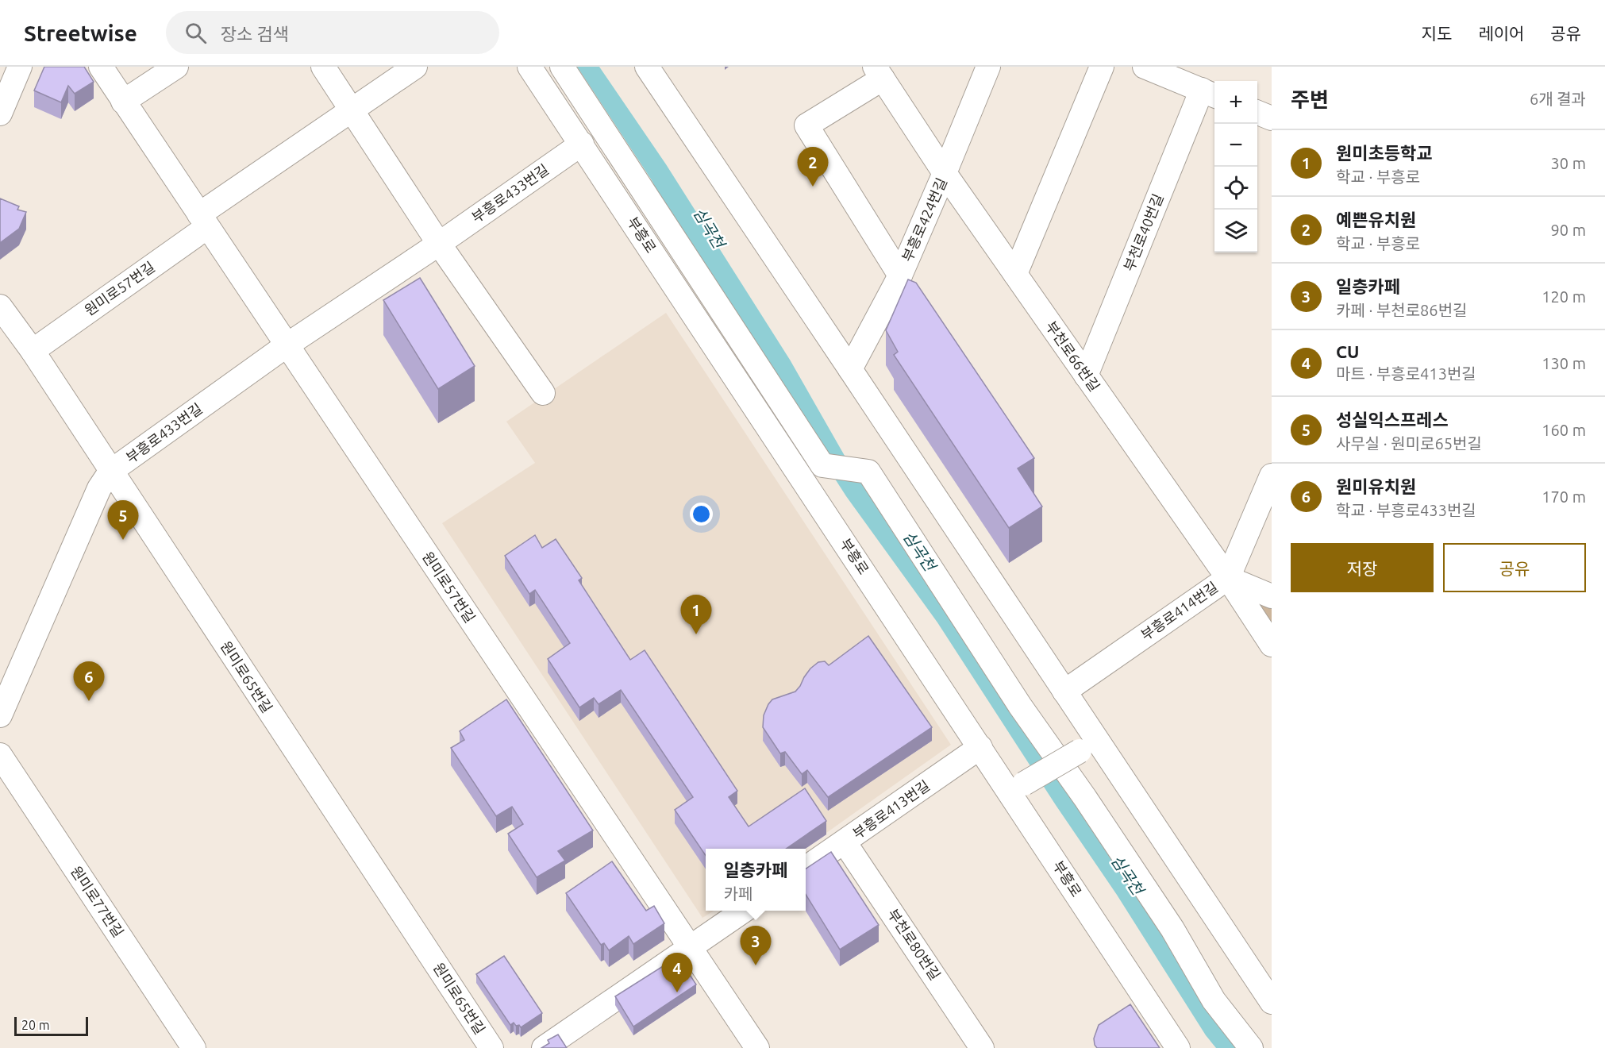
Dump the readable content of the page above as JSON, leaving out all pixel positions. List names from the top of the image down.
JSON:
{
  "streets": {
    "street": [
      "부흥로433번길",
      "부흥로424번길",
      "부천로40번길",
      "부흥로",
      "원미로57번길",
      "부천로66번길",
      "부흥로414번길",
      "원미로65번길",
      "부흥로413번길",
      "원미로77번길",
      "부천로80번길"
    ]
  },
  "crossings": [
    ["부흥로433번길", "부흥로"],
    ["부흥로433번길", "원미로57번길"],
    ["부흥로433번길", "원미로65번길"],
    ["부흥로424번길", "부천로66번길"],
    ["부천로40번길", "부천로66번길"],
    ["부흥로", "부흥로413번길"],
    ["원미로57번길", "원미로65번길"],
    ["부천로66번길", "부흥로414번길"],
    ["부흥로413번길", "부천로80번길"]
  ],
  "water": ["심곡천"],
  "scale_bar": "20 m",
  "page": {
    "header": "Streetwise",
    "search": "장소 검색",
    "nav": ["지도", "레이어", "공유"],
    "heading": ["주변", "6개 결과"],
    "map_buttons": ["+", "−"],
    "list": [
      {
        "mark": "1",
        "name": "원미초등학교",
        "note": "학교 · 부흥로",
        "value": "30 m"
      },
      {
        "mark": "2",
        "name": "예쁜유치원",
        "note": "학교 · 부흥로",
        "value": "90 m"
      },
      {
        "mark": "3",
        "name": "일층카페",
        "note": "카페 · 부천로86번길",
        "value": "120 m"
      },
      {
        "mark": "4",
        "name": "CU",
        "note": "마트 · 부흥로413번길",
        "value": "130 m"
      },
      {
        "mark": "5",
        "name": "성실익스프레스",
        "note": "사무실 · 원미로65번길",
        "value": "160 m"
      },
      {
        "mark": "6",
        "name": "원미유치원",
        "note": "학교 · 부흥로433번길",
        "value": "170 m"
      }
    ],
    "pins": [
      "2",
      "5",
      "1",
      "6",
      "3",
      "4"
    ],
    "buttons": ["저장", "공유"],
    "popup": ["일층카페", "카페"],
    "scale": "20 m"
  }
}
